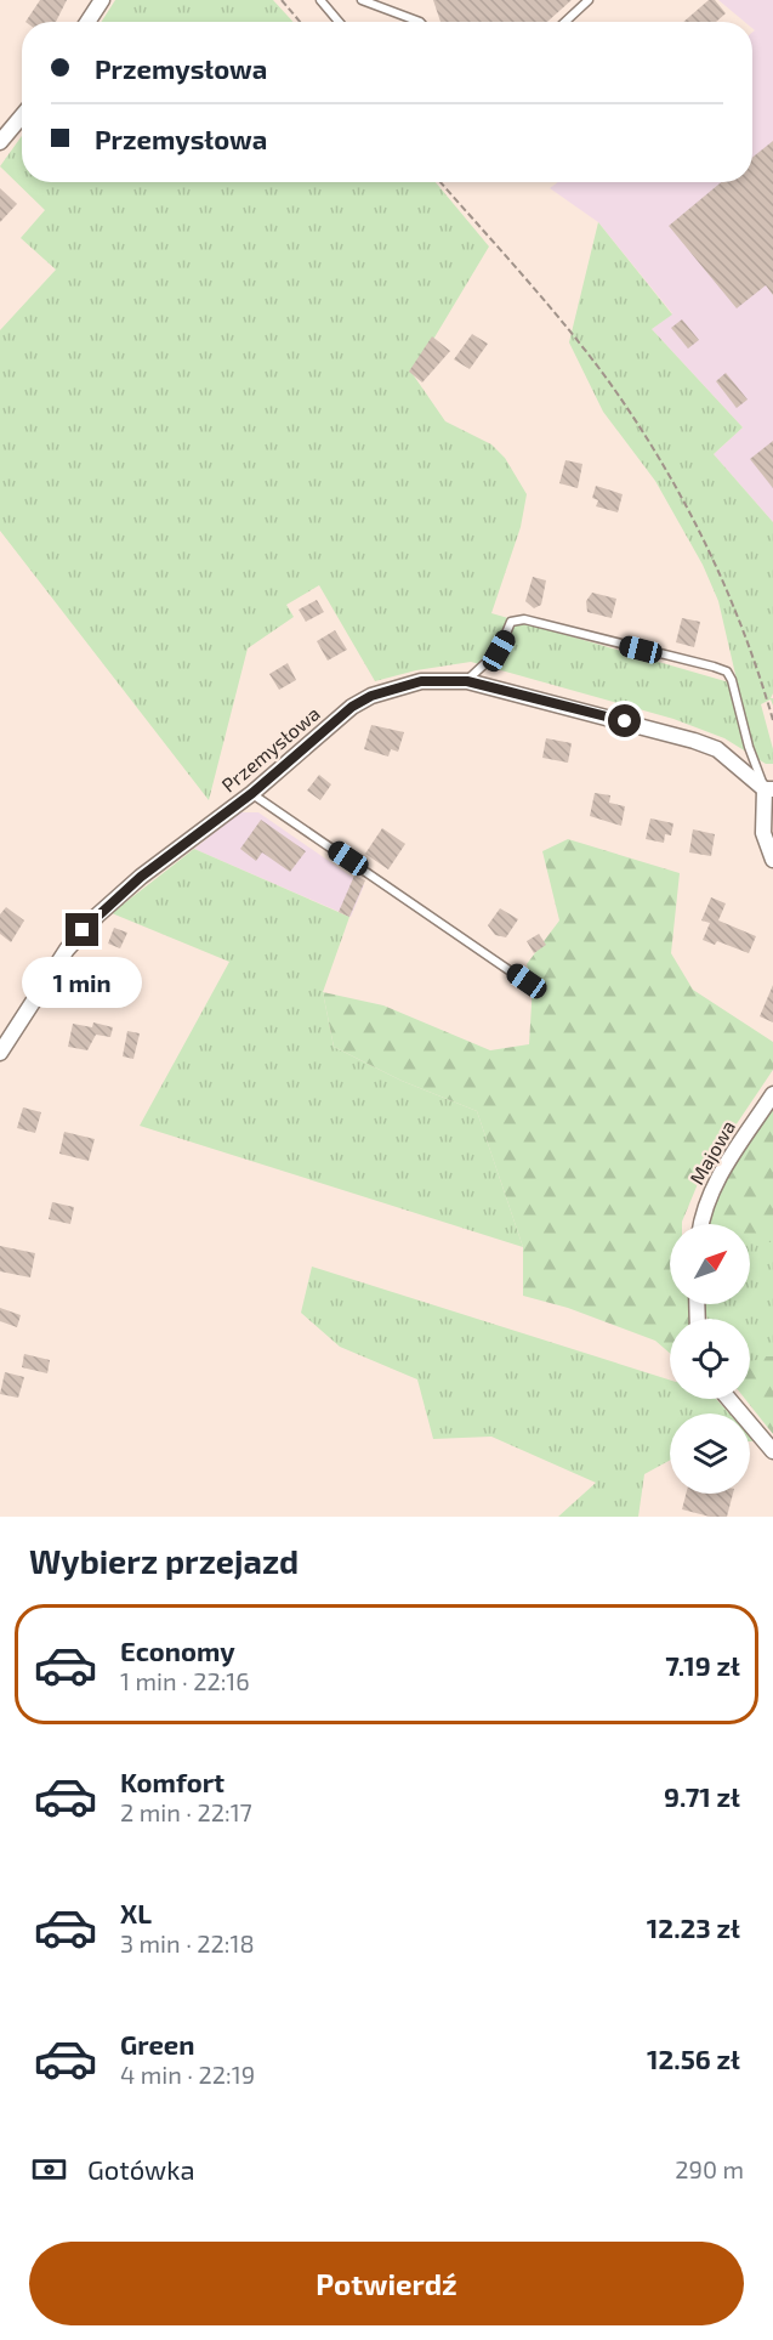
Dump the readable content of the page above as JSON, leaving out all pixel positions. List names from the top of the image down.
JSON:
{
  "streets": {
    "street": ["Przemysłowa", "Majowa"]
  },
  "north": "top right",
  "page": {
    "banner": ["Przemysłowa", "Przemysłowa"],
    "bubble": "1 min",
    "heading": "Wybierz przejazd",
    "list": [
      {
        "name": "Economy",
        "note": "1 min · 22:16",
        "value": "7.19 zł"
      },
      {
        "name": "Komfort",
        "note": "2 min · 22:17",
        "value": "9.71 zł"
      },
      {
        "name": "XL",
        "note": "3 min · 22:18",
        "value": "12.23 zł"
      },
      {
        "name": "Green",
        "note": "4 min · 22:19",
        "value": "12.56 zł"
      }
    ],
    "pay": ["Gotówka", "290 m"],
    "buttons": "Potwierdź"
  }
}
